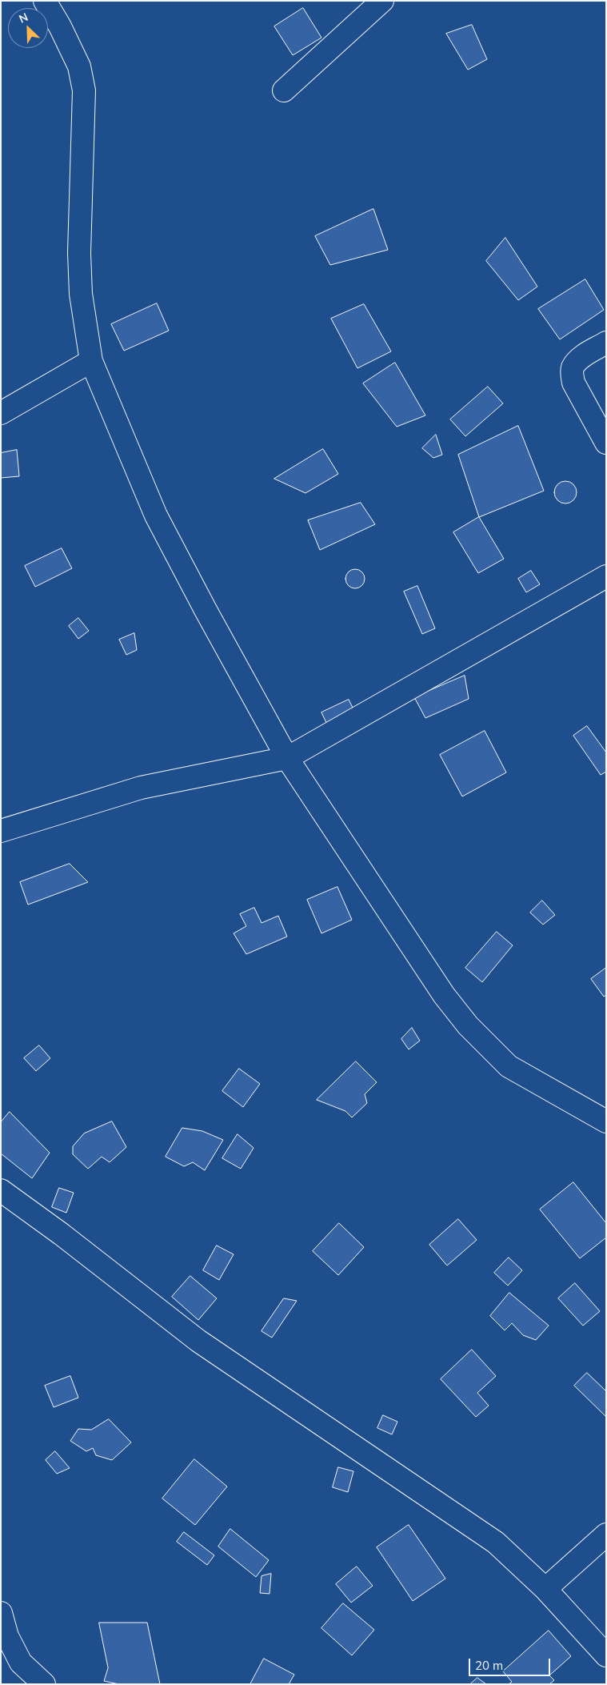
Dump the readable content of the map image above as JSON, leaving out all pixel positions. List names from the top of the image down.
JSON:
{
  "scale_bar": "20 m",
  "north": "top left"
}
